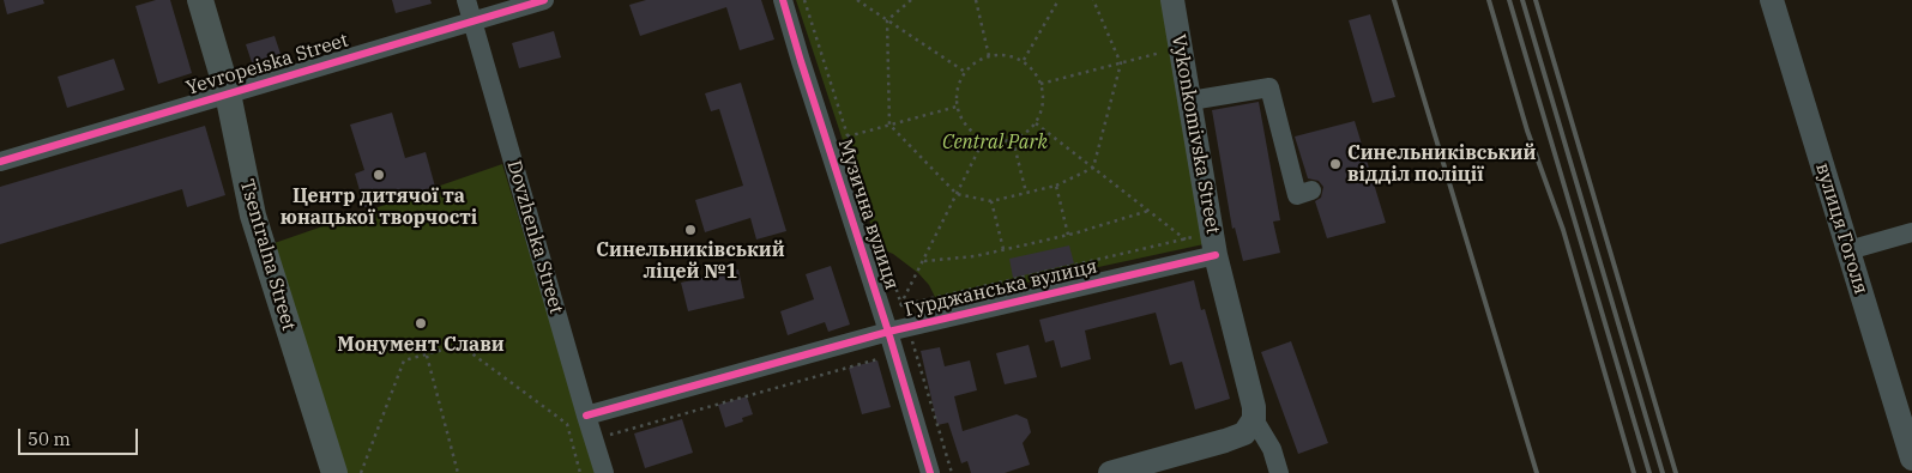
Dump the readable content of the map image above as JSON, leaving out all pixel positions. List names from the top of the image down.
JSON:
{
  "streets": {
    "main road": ["Tsentralna Street"],
    "street": [
      "Yevropeiska Street",
      "Vykonkomivska Street",
      "Музична вулиця",
      "вулиця Гоголя",
      "Dovzhenka Street",
      "Гурджанська вулиця"
    ]
  },
  "crossings": [
    ["Yevropeiska Street", "Dovzhenka Street"],
    ["Yevropeiska Street", "Tsentralna Street"],
    ["Vykonkomivska Street", "Гурджанська вулиця"],
    ["Музична вулиця", "Гурджанська вулиця"],
    ["Dovzhenka Street", "Гурджанська вулиця"]
  ],
  "parks": ["Central Park"],
  "places": [
    "Синельниківський відділ поліції",
    "Центр дитячої та юнацької творчості",
    "Синельниківський ліцей №1",
    "Монумент Слави"
  ],
  "scale_bar": "50 m"
}
